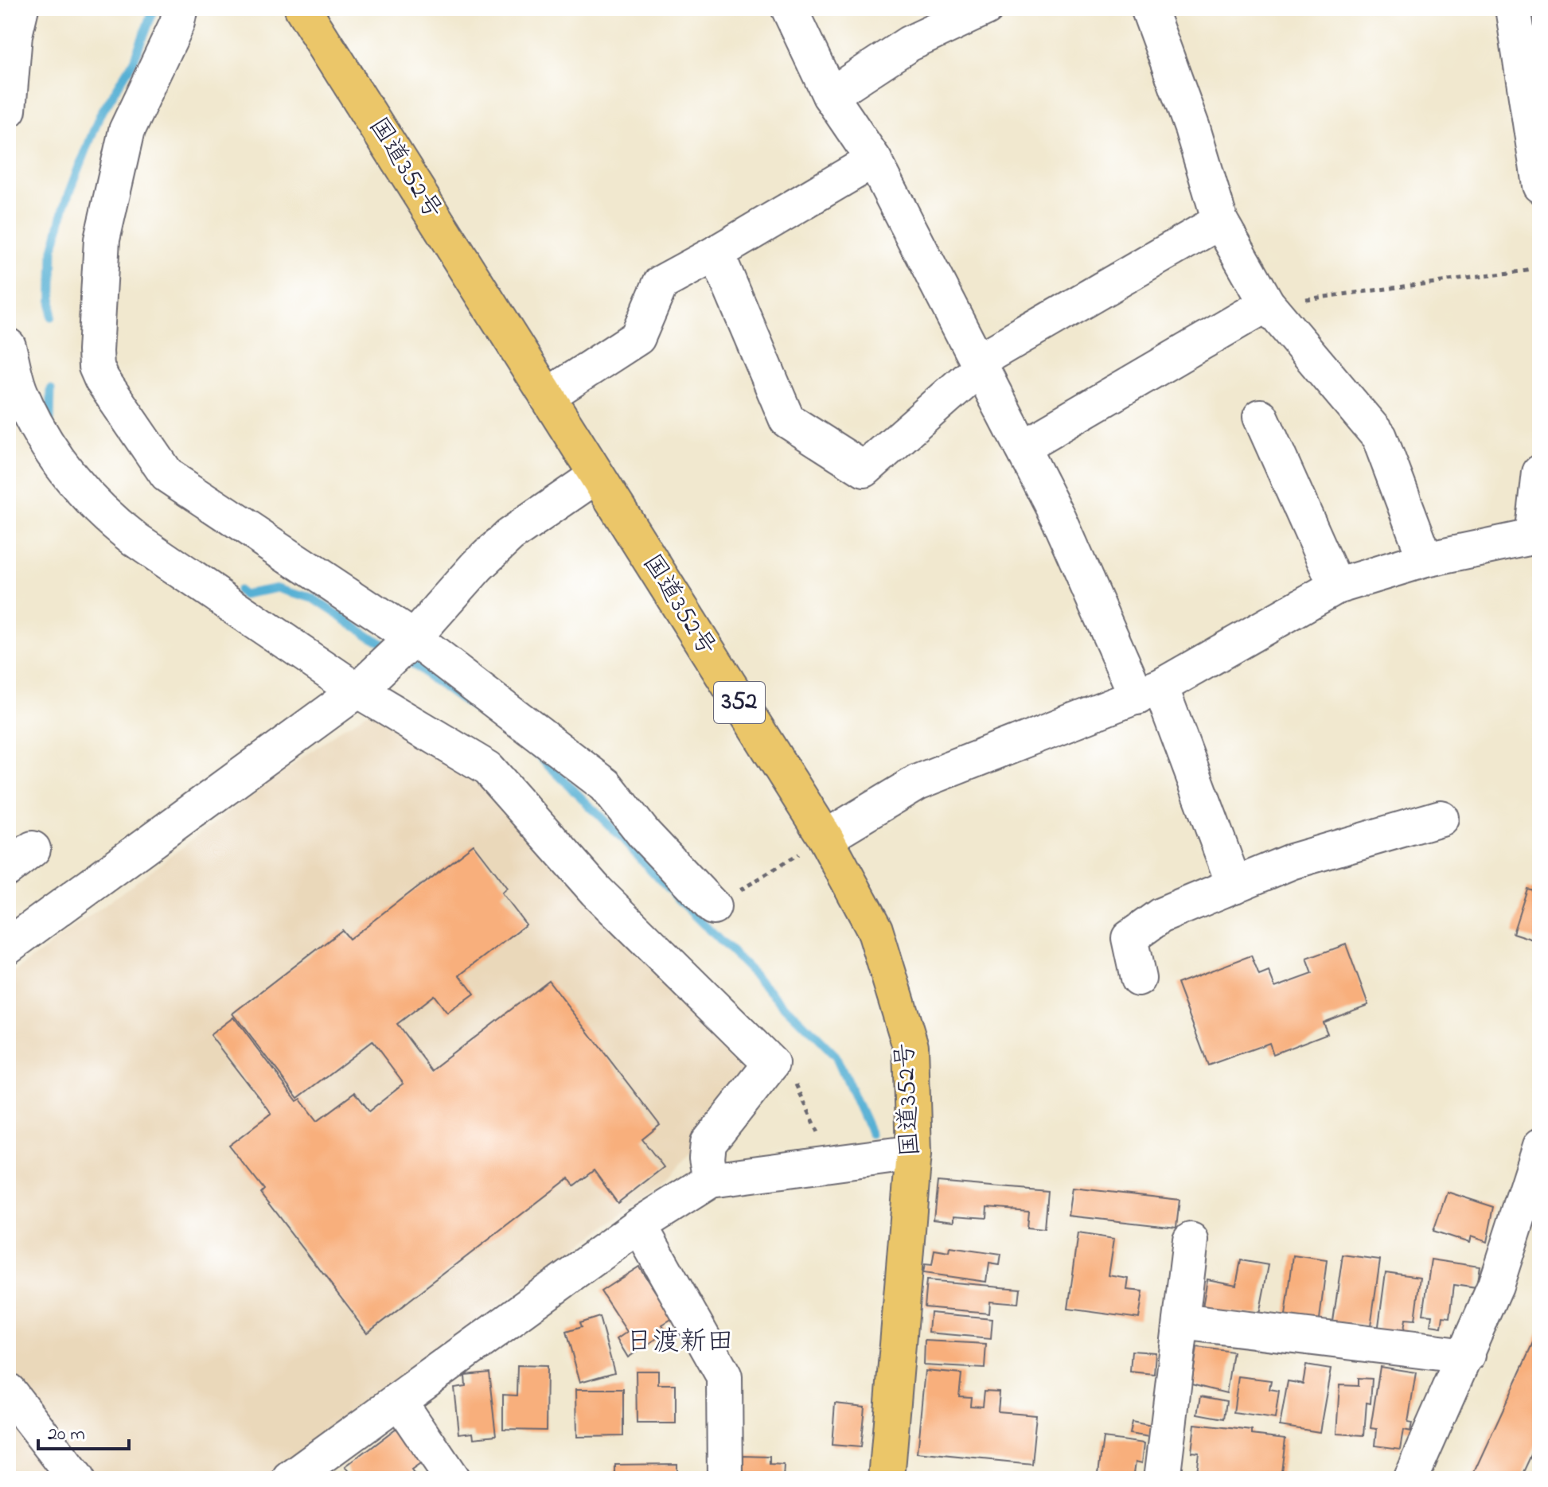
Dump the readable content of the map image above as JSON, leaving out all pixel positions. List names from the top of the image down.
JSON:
{
  "streets": {
    "highway": ["国道352号", "352"]
  },
  "districts": ["日渡新田"],
  "scale_bar": "20 m"
}
